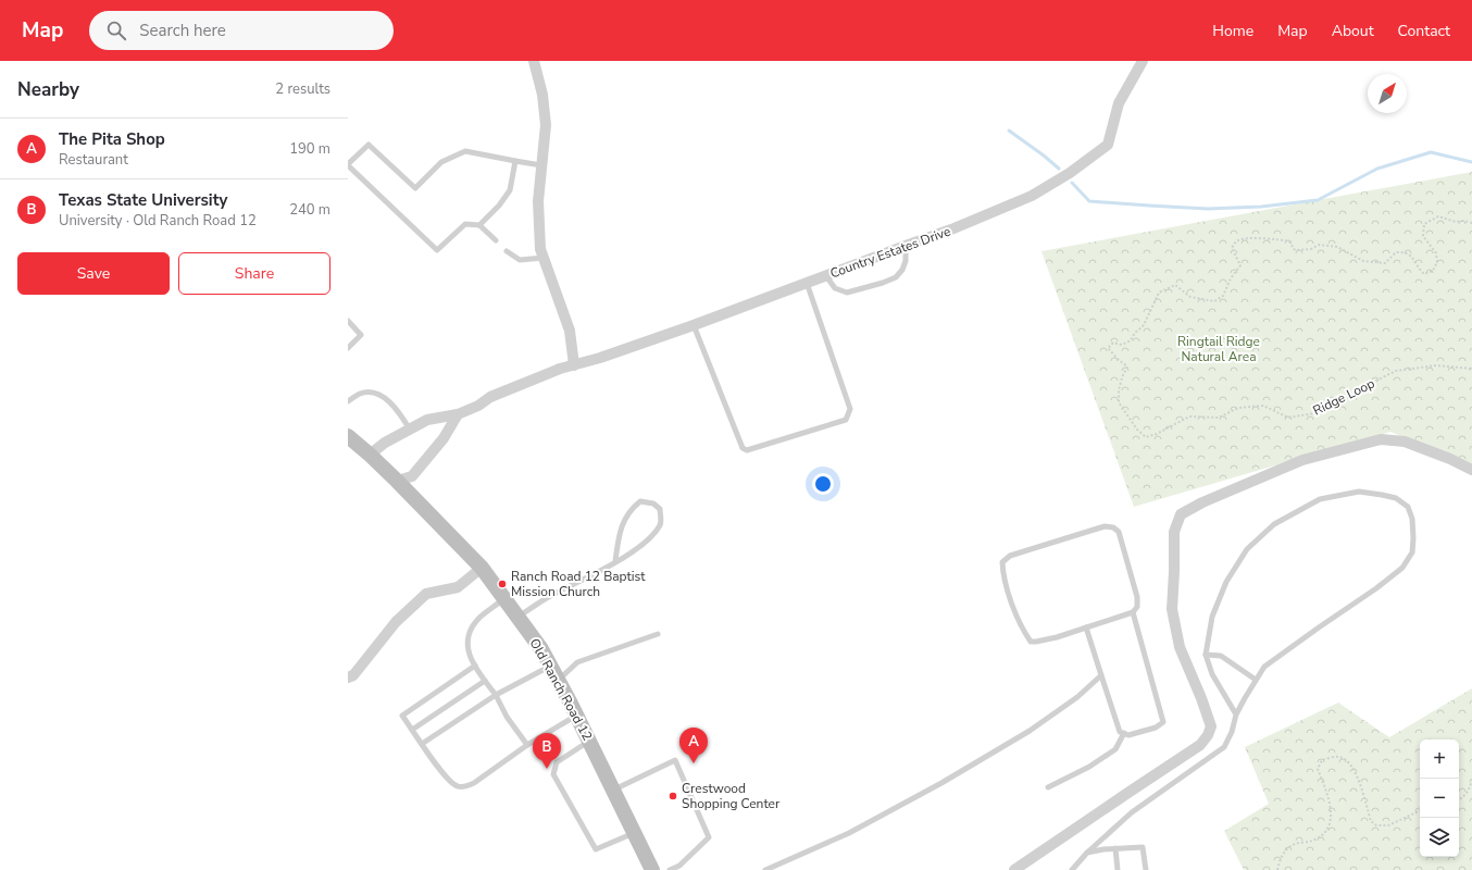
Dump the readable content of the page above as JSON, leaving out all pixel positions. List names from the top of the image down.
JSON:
{
  "streets": {
    "main road": ["Old Ranch Road 12"],
    "street": ["Country Estates Drive"],
    "path": ["Ridge Loop"]
  },
  "crossings": [
    ["Country Estates Drive", "Old Ranch Road 12"]
  ],
  "parks": ["Ringtail Ridge Natural Area"],
  "places": ["Ranch Road 12 Baptist Mission Church", "Crestwood Shopping Center"],
  "north": "top right",
  "page": {
    "header": "Map",
    "search": "Search here",
    "nav": [
      "Home",
      "Map",
      "About",
      "Contact"
    ],
    "heading": ["Nearby", "2 results"],
    "list": [
      {
        "mark": "A",
        "name": "The Pita Shop",
        "note": "Restaurant",
        "value": "190 m"
      },
      {
        "mark": "B",
        "name": "Texas State University",
        "note": "University · Old Ranch Road 12",
        "value": "240 m"
      }
    ],
    "buttons": ["Save", "Share"],
    "pins": ["A", "B"],
    "map_buttons": ["+", "−"]
  }
}
